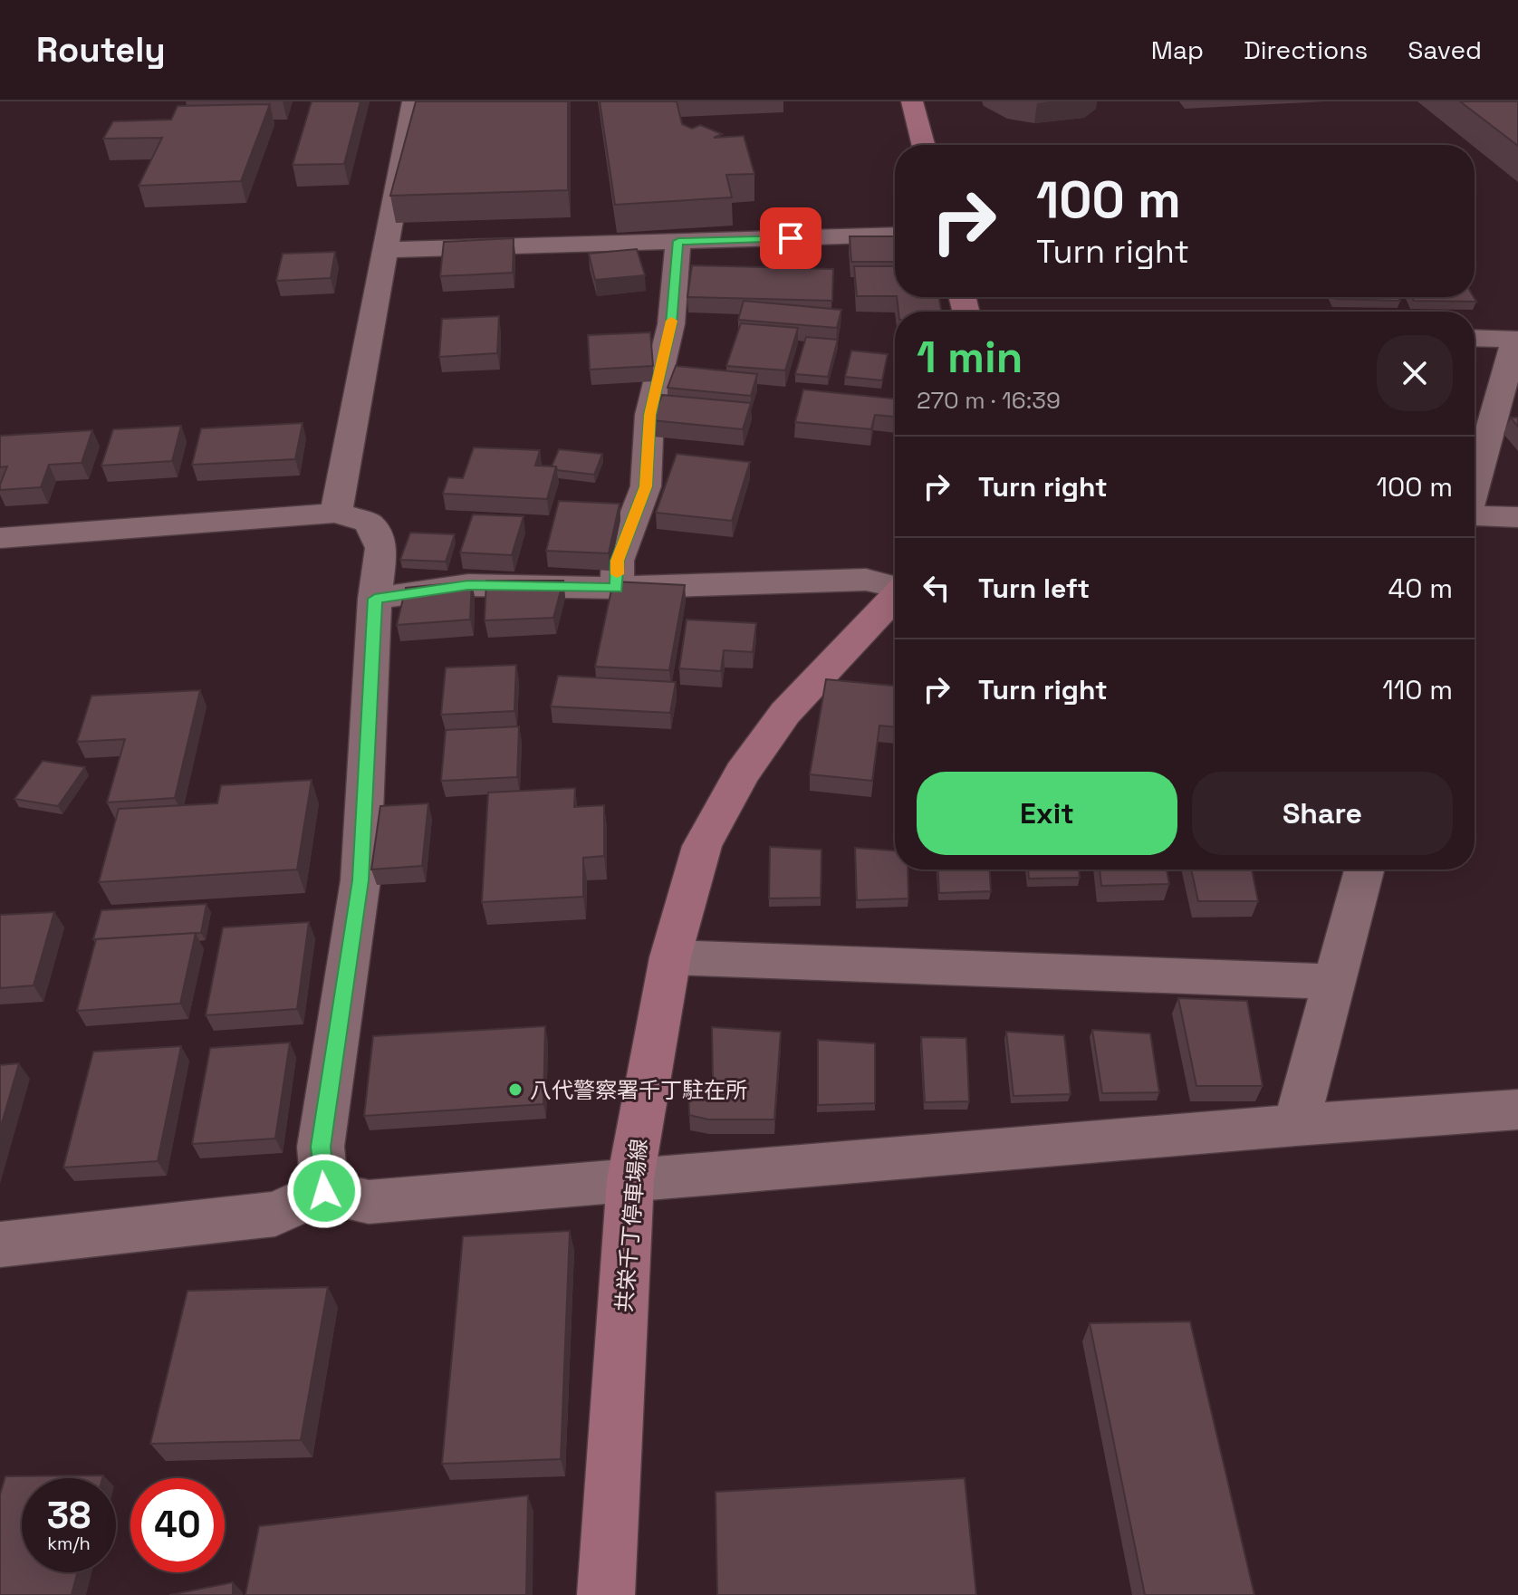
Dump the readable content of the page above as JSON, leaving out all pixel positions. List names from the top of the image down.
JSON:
{
  "streets": {
    "main road": ["共栄千丁停車場線"]
  },
  "places": ["八代警察署千丁駐在所"],
  "page": {
    "header": "Routely",
    "nav": ["Map", "Directions", "Saved"],
    "turn": ["100 m", "Turn right"],
    "heading": ["1 min", "270 m · 16:39"],
    "list": [
      {
        "name": "Turn right",
        "value": "100 m"
      },
      {
        "name": "Turn left",
        "value": "40 m"
      },
      {
        "name": "Turn right",
        "value": "110 m"
      }
    ],
    "buttons": ["Exit", "Share"],
    "speed": "38 km/h",
    "limit": "40"
  }
}
